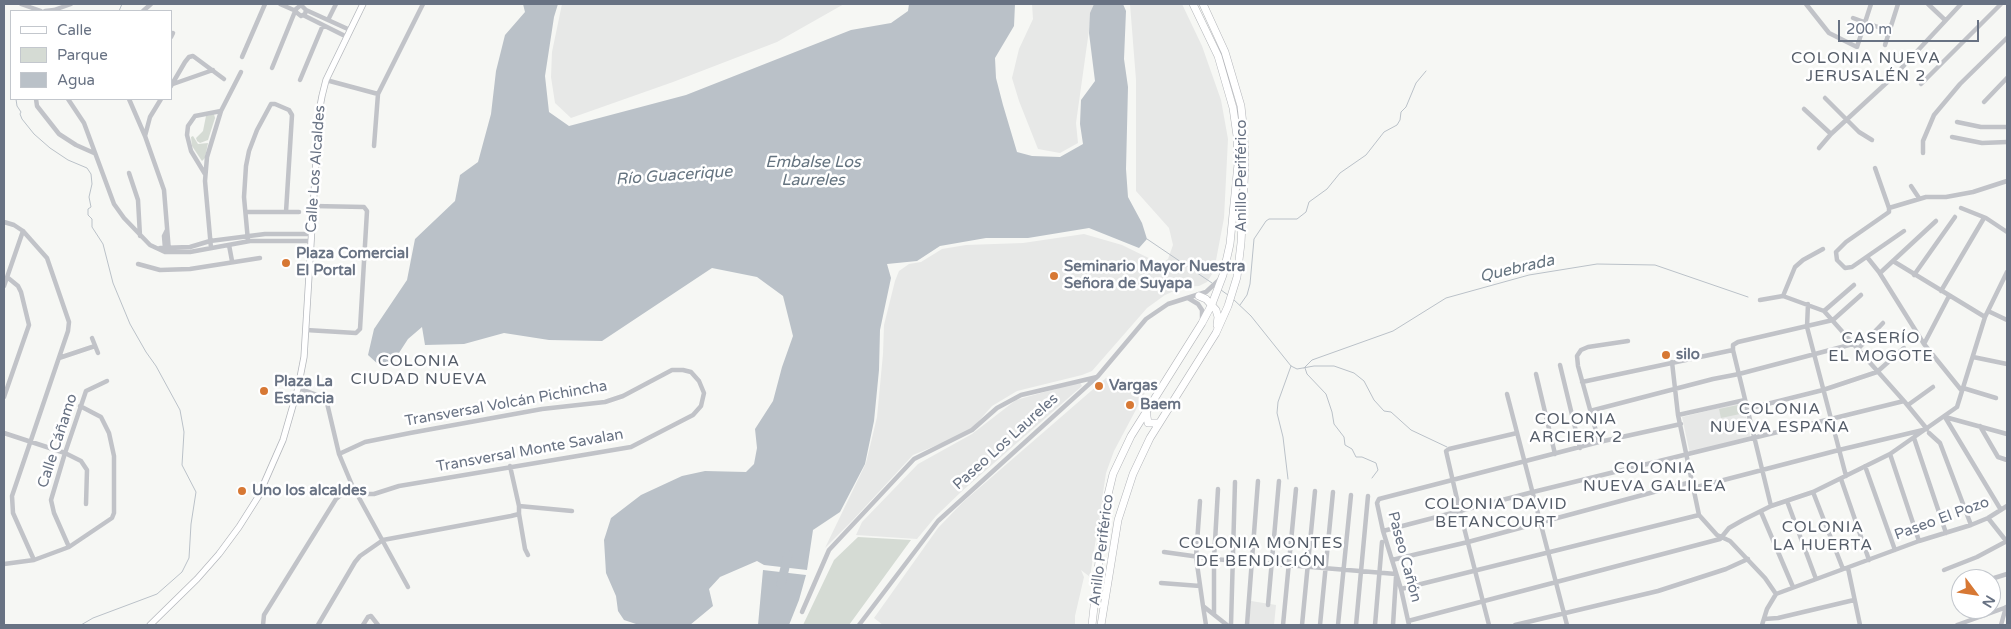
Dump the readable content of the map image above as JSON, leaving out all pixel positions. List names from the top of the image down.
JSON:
{
  "streets": {
    "highway": ["Anillo Periférico"],
    "main road": ["Calle Los Alcaldes"],
    "street": [
      "Transversal Volcán Pichincha",
      "Calle Cáñamo",
      "Paseo Los Laureles",
      "Transversal Monte Savalan",
      "Paseo El Pozo",
      "Paseo Cañón"
    ]
  },
  "crossings": [
    ["Anillo Periférico", "Paseo Los Laureles"],
    ["Transversal Volcán Pichincha", "Transversal Monte Savalan"]
  ],
  "districts": [
    "COLONIA NUEVA JERUSALÉN 2",
    "CASERÍO EL MOGOTE",
    "COLONIA CIUDAD NUEVA",
    "COLONIA NUEVA ESPAÑA",
    "COLONIA ARCIERY 2",
    "COLONIA NUEVA GALILEA",
    "COLONIA DAVID BETANCOURT",
    "COLONIA LA HUERTA",
    "COLONIA MONTES DE BENDICIÓN"
  ],
  "water": ["Embalse Los Laureles", "Río Guacerique", "Quebrada"],
  "places": [
    "Plaza Comercial El Portal",
    "Seminario Mayor Nuestra Señora de Suyapa",
    "silo",
    "Vargas",
    "Plaza La Estancia",
    "Baem",
    "Uno los alcaldes"
  ],
  "legend": ["Calle", "Parque", "Agua"],
  "scale_bar": "200 m",
  "north": "bottom right"
}
